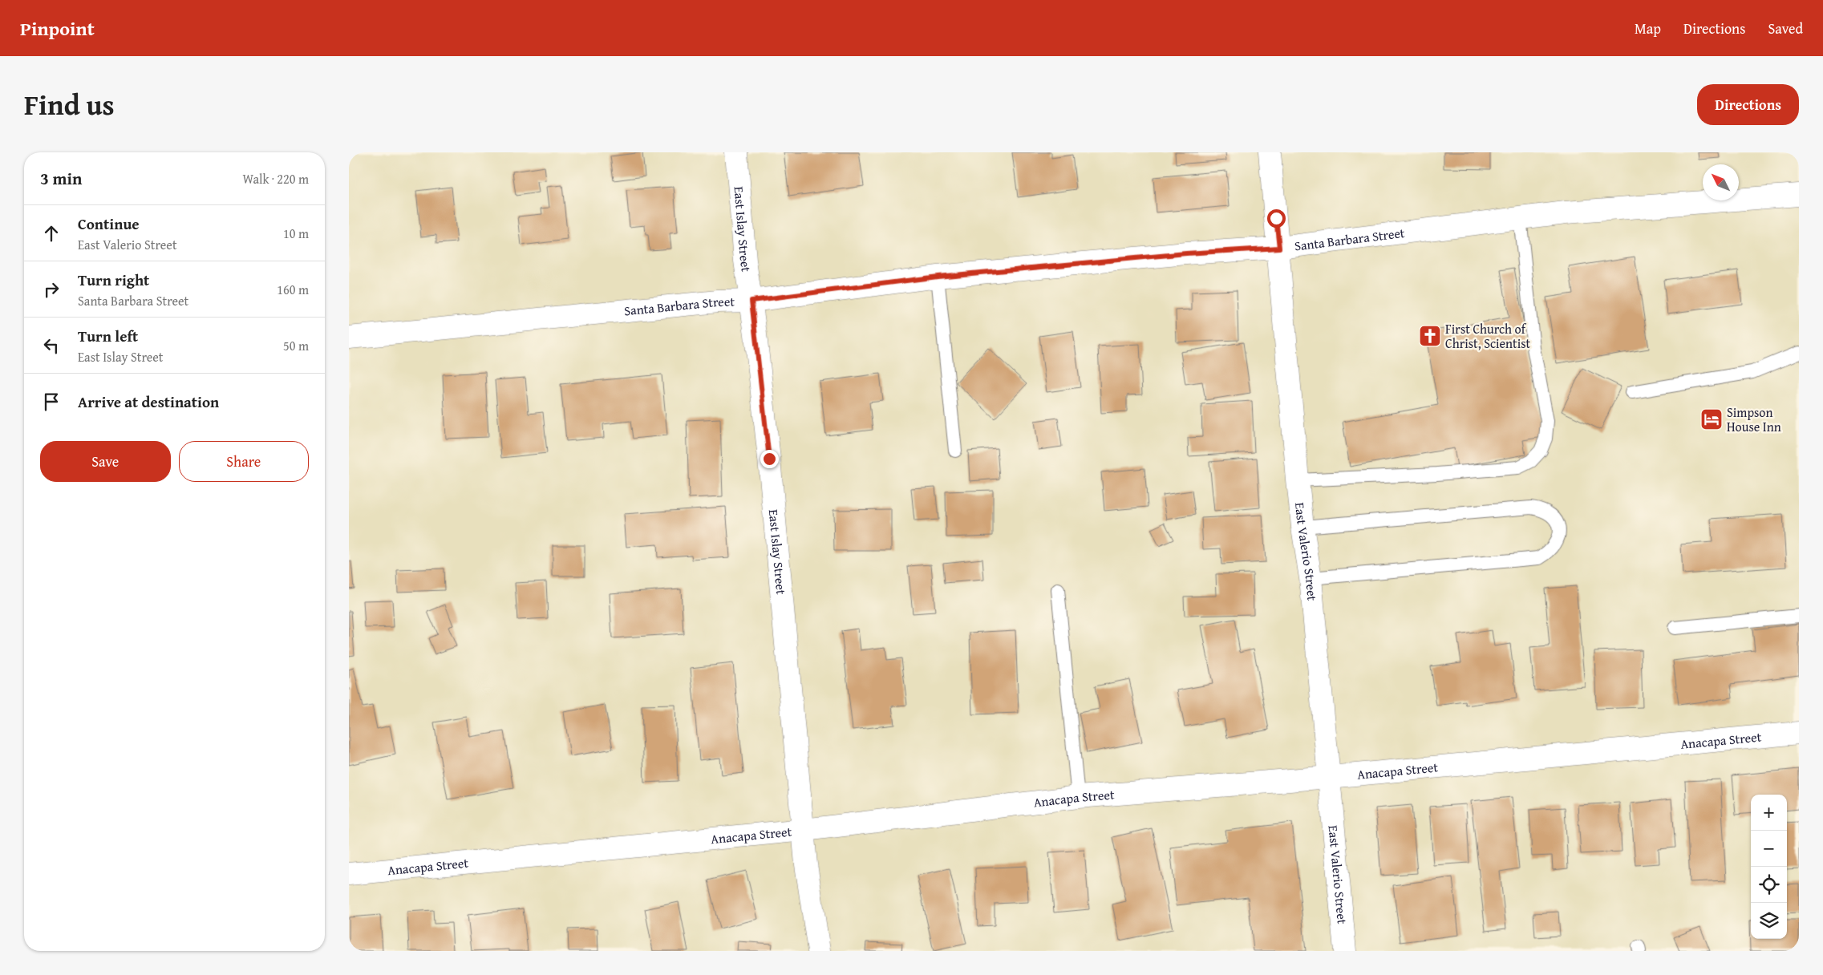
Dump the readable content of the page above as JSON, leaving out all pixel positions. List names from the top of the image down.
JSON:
{
  "streets": {
    "street": [
      "East Islay Street",
      "Santa Barbara Street",
      "East Valerio Street",
      "Anacapa Street"
    ]
  },
  "crossings": [
    ["East Islay Street", "Santa Barbara Street"],
    ["East Islay Street", "Anacapa Street"],
    ["Santa Barbara Street", "East Valerio Street"],
    ["East Valerio Street", "Anacapa Street"]
  ],
  "places": {
    "church": ["First Church of Christ, Scientist"],
    "hotel": ["Simpson House Inn"]
  },
  "north": "top left",
  "page": {
    "header": "Pinpoint",
    "nav": ["Map", "Directions", "Saved"],
    "title": "Find us",
    "buttons": [
      "Directions",
      ["Save", "Share"]
    ],
    "heading": ["3 min", "Walk · 220 m"],
    "list": [
      ["Continue", "East Valerio Street", "10 m"],
      ["Turn right", "Santa Barbara Street", "160 m"],
      ["Turn left", "East Islay Street", "50 m"],
      "Arrive at destination"
    ],
    "map_buttons": ["+", "−"]
  }
}
